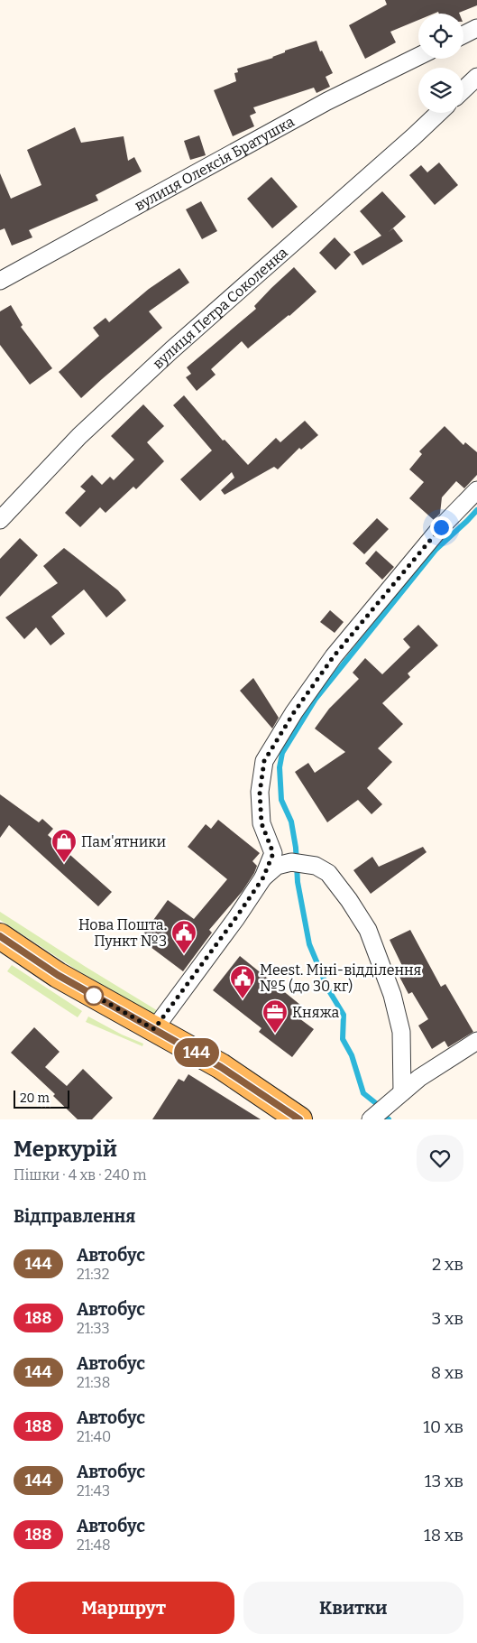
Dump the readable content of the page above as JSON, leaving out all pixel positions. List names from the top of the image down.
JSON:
{
  "streets": {
    "street": ["вулиця Олексія Братушка", "вулиця Петра Соколенка"]
  },
  "places": {
    "shop": ["Пам'ятники"],
    "public building": ["Нова Пошта. Пункт №3", "Meest. Міні-відділення №5 (до 30 кг)"],
    "office": ["Княжа"]
  },
  "lines": ["bus line 144"],
  "scale_bar": "20 m",
  "page": {
    "on_map": "144",
    "scale": "20 m",
    "heading": [
      ["Меркурій", "Пішки · 4 хв · 240 m"],
      "Відправлення"
    ],
    "list": [
      {
        "mark": "144",
        "name": "Автобус",
        "note": "21:32",
        "value": "2 хв"
      },
      {
        "mark": "188",
        "name": "Автобус",
        "note": "21:33",
        "value": "3 хв"
      },
      {
        "mark": "144",
        "name": "Автобус",
        "note": "21:38",
        "value": "8 хв"
      },
      {
        "mark": "188",
        "name": "Автобус",
        "note": "21:40",
        "value": "10 хв"
      },
      {
        "mark": "144",
        "name": "Автобус",
        "note": "21:43",
        "value": "13 хв"
      },
      {
        "mark": "188",
        "name": "Автобус",
        "note": "21:48",
        "value": "18 хв"
      }
    ],
    "buttons": ["Маршрут", "Квитки"]
  }
}
